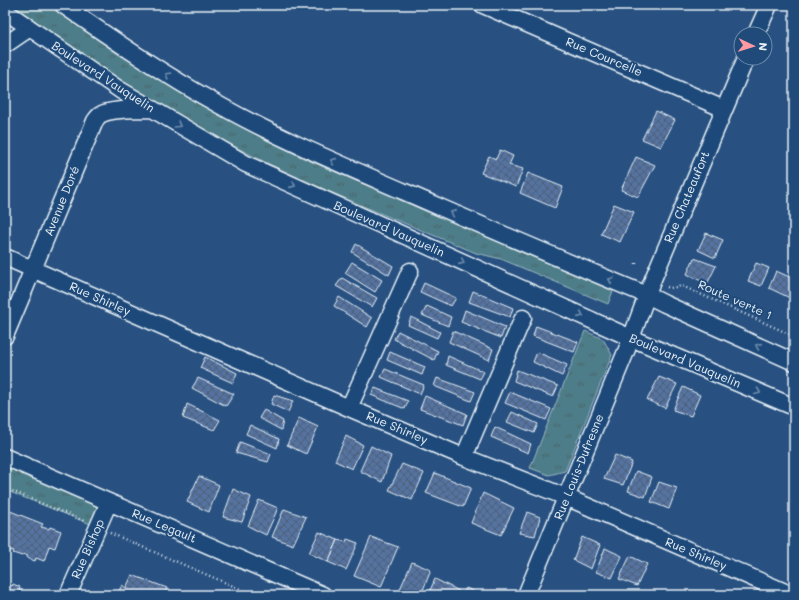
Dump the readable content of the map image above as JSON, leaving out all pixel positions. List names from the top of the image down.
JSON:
{
  "streets": {
    "street": [
      "Rue Courcelle",
      "Boulevard Vauquelin",
      "Rue Chateaufort",
      "Avenue Doré",
      "Rue Shirley",
      "Rue Louis-Dufresne",
      "Rue Legault",
      "Rue Bishop"
    ],
    "path": ["Route verte 1"]
  },
  "crossings": [
    ["Rue Courcelle", "Rue Chateaufort"],
    ["Boulevard Vauquelin", "Rue Chateaufort"],
    ["Boulevard Vauquelin", "Avenue Doré"],
    ["Boulevard Vauquelin", "Rue Louis-Dufresne"],
    ["Rue Chateaufort", "Rue Louis-Dufresne"],
    ["Avenue Doré", "Rue Shirley"],
    ["Rue Shirley", "Rue Louis-Dufresne"],
    ["Rue Legault", "Rue Bishop"]
  ],
  "north": "right"
}
